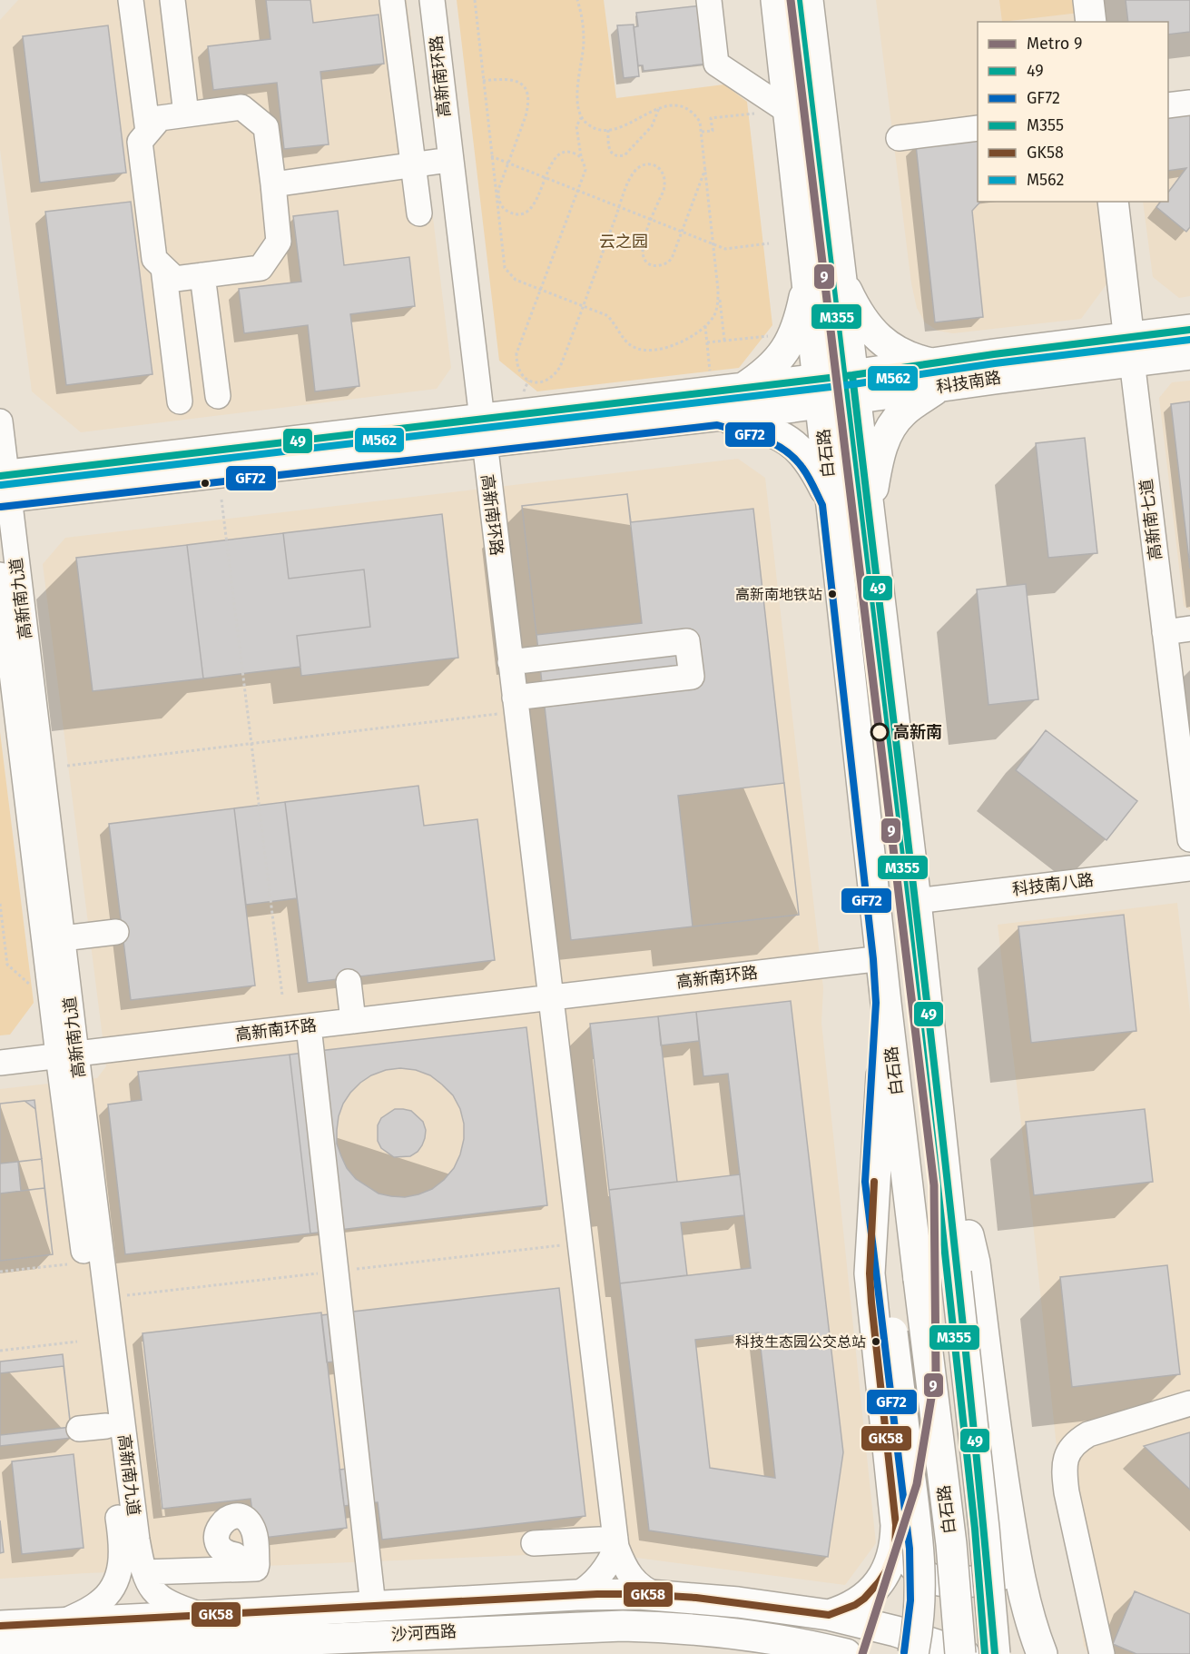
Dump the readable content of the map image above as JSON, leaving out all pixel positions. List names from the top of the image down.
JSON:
{
  "streets": {
    "main road": [
      "科技南路",
      "白石路",
      "高新南七道",
      "沙河西路"
    ],
    "street": ["高新南环路", "高新南九道", "科技南八路"]
  },
  "crossings": [
    ["高新南环路", "科技南路"],
    ["高新南环路", "白石路"],
    ["高新南环路", "高新南九道"],
    ["科技南路", "白石路"],
    ["科技南路", "高新南七道"],
    ["科技南路", "高新南九道"]
  ],
  "parks": ["云之园"],
  "places": ["高新南地铁站", "高新南", "科技生态园公交总站"],
  "lines": [
    "metro line 9",
    "transit line M355",
    "transit line 49",
    "transit line M562",
    "transit line GF72",
    "transit line GK58"
  ],
  "legend": [
    "Metro 9",
    "49",
    "GF72",
    "M355",
    "GK58",
    "M562"
  ]
}
